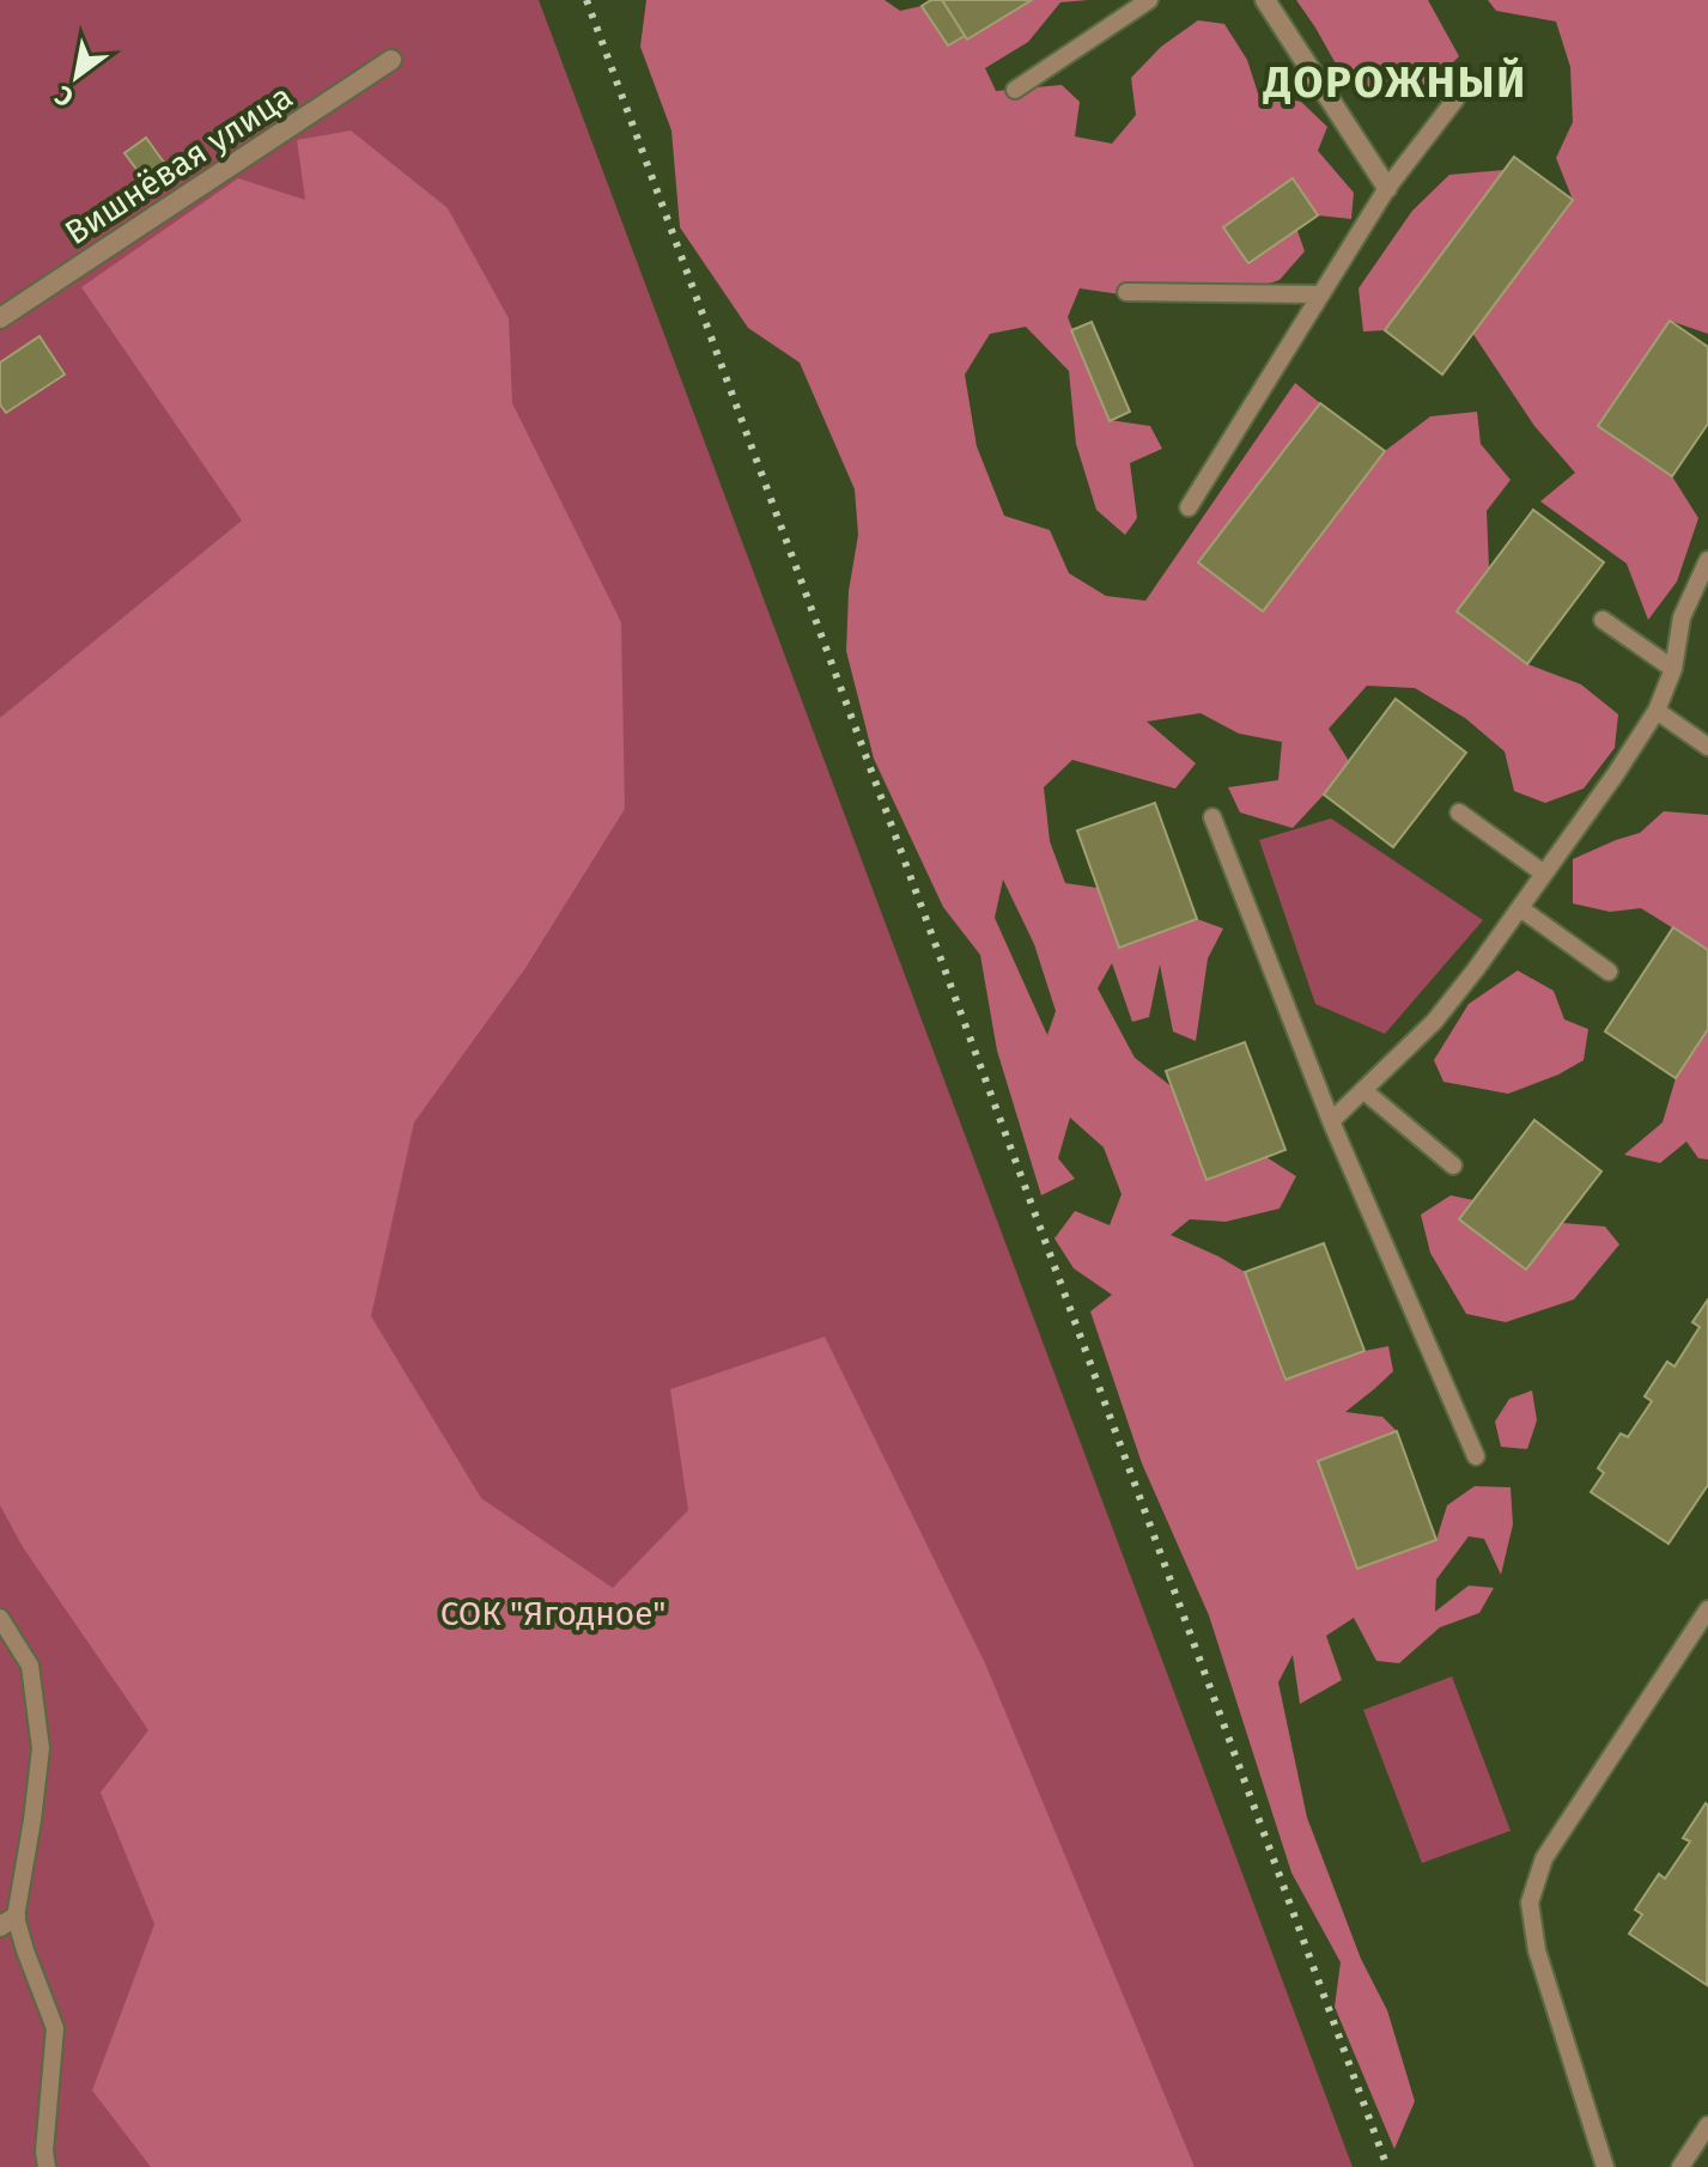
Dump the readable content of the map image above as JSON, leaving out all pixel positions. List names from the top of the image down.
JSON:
{
  "streets": {
    "street": ["Вишнёвая улица"]
  },
  "districts": ["ДОРОЖНЫЙ"],
  "parks": ["СОК \"Ягодное\""],
  "north": "bottom left"
}
